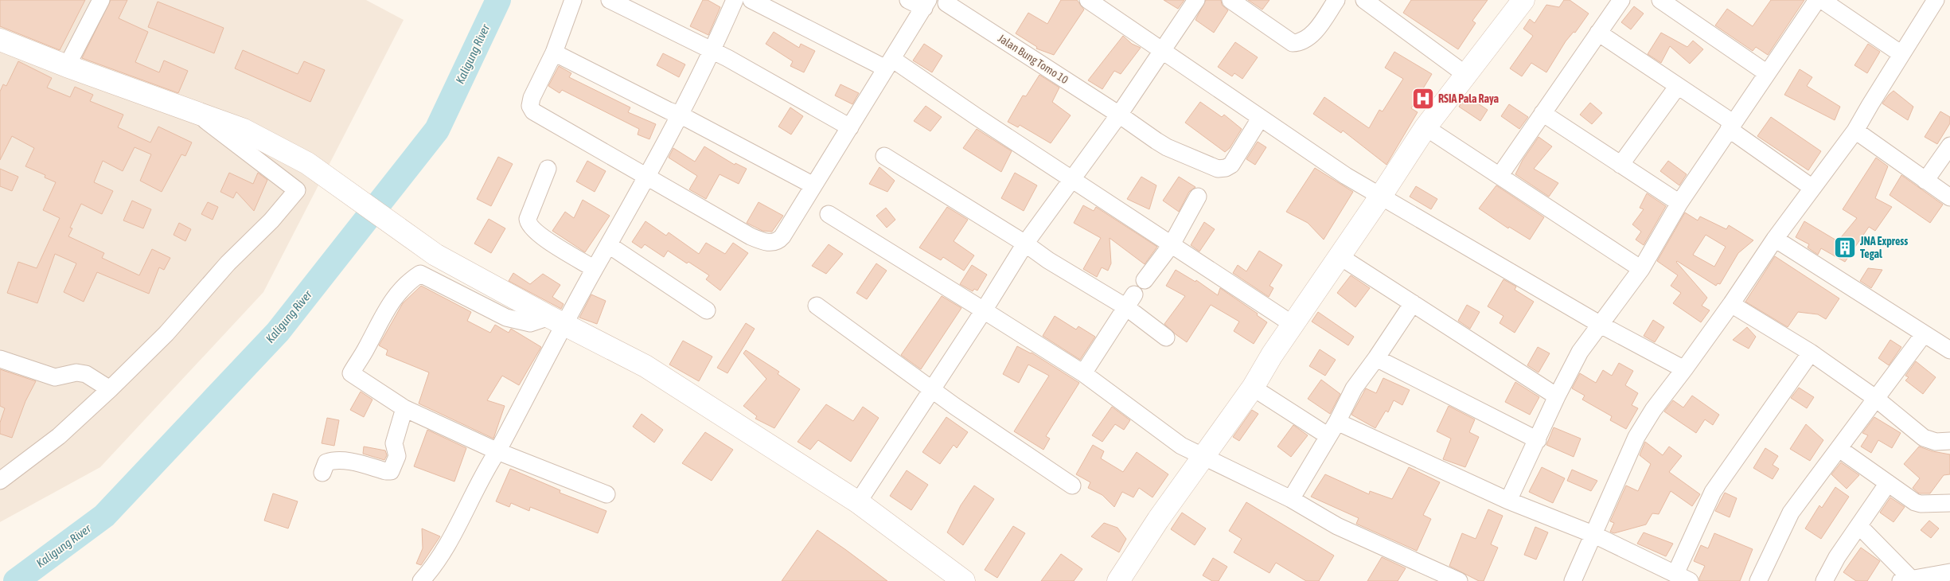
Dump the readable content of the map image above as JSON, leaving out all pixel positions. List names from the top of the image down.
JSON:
{
  "streets": {
    "street": ["Jalan Bung Tomo 10"]
  },
  "water": ["Kaligung River"],
  "places": {
    "hospital": ["RSIA Pala Raya"],
    "building": ["JNA Express Tegal"]
  }
}
